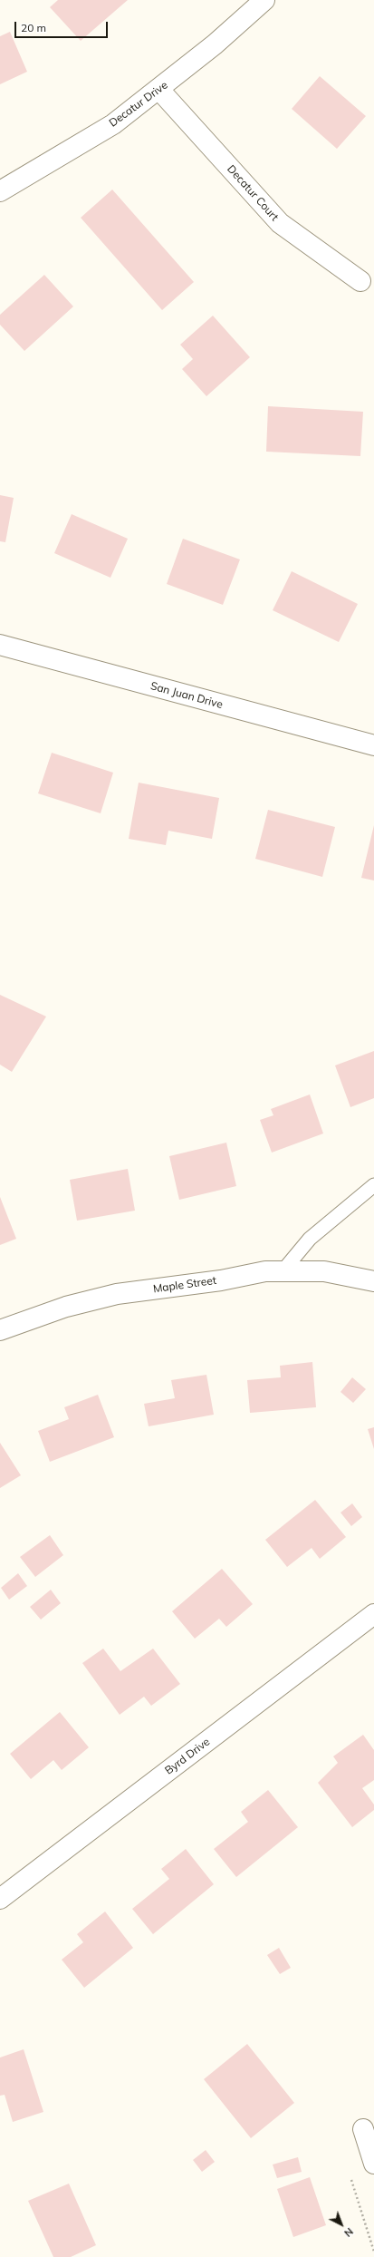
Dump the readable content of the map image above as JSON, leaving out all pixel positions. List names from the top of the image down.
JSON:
{
  "streets": {
    "street": [
      "Decatur Drive",
      "Decatur Court",
      "San Juan Drive",
      "Maple Street",
      "Byrd Drive"
    ]
  },
  "crossings": [
    ["Decatur Drive", "Decatur Court"]
  ],
  "scale_bar": "20 m",
  "north": "bottom right"
}
